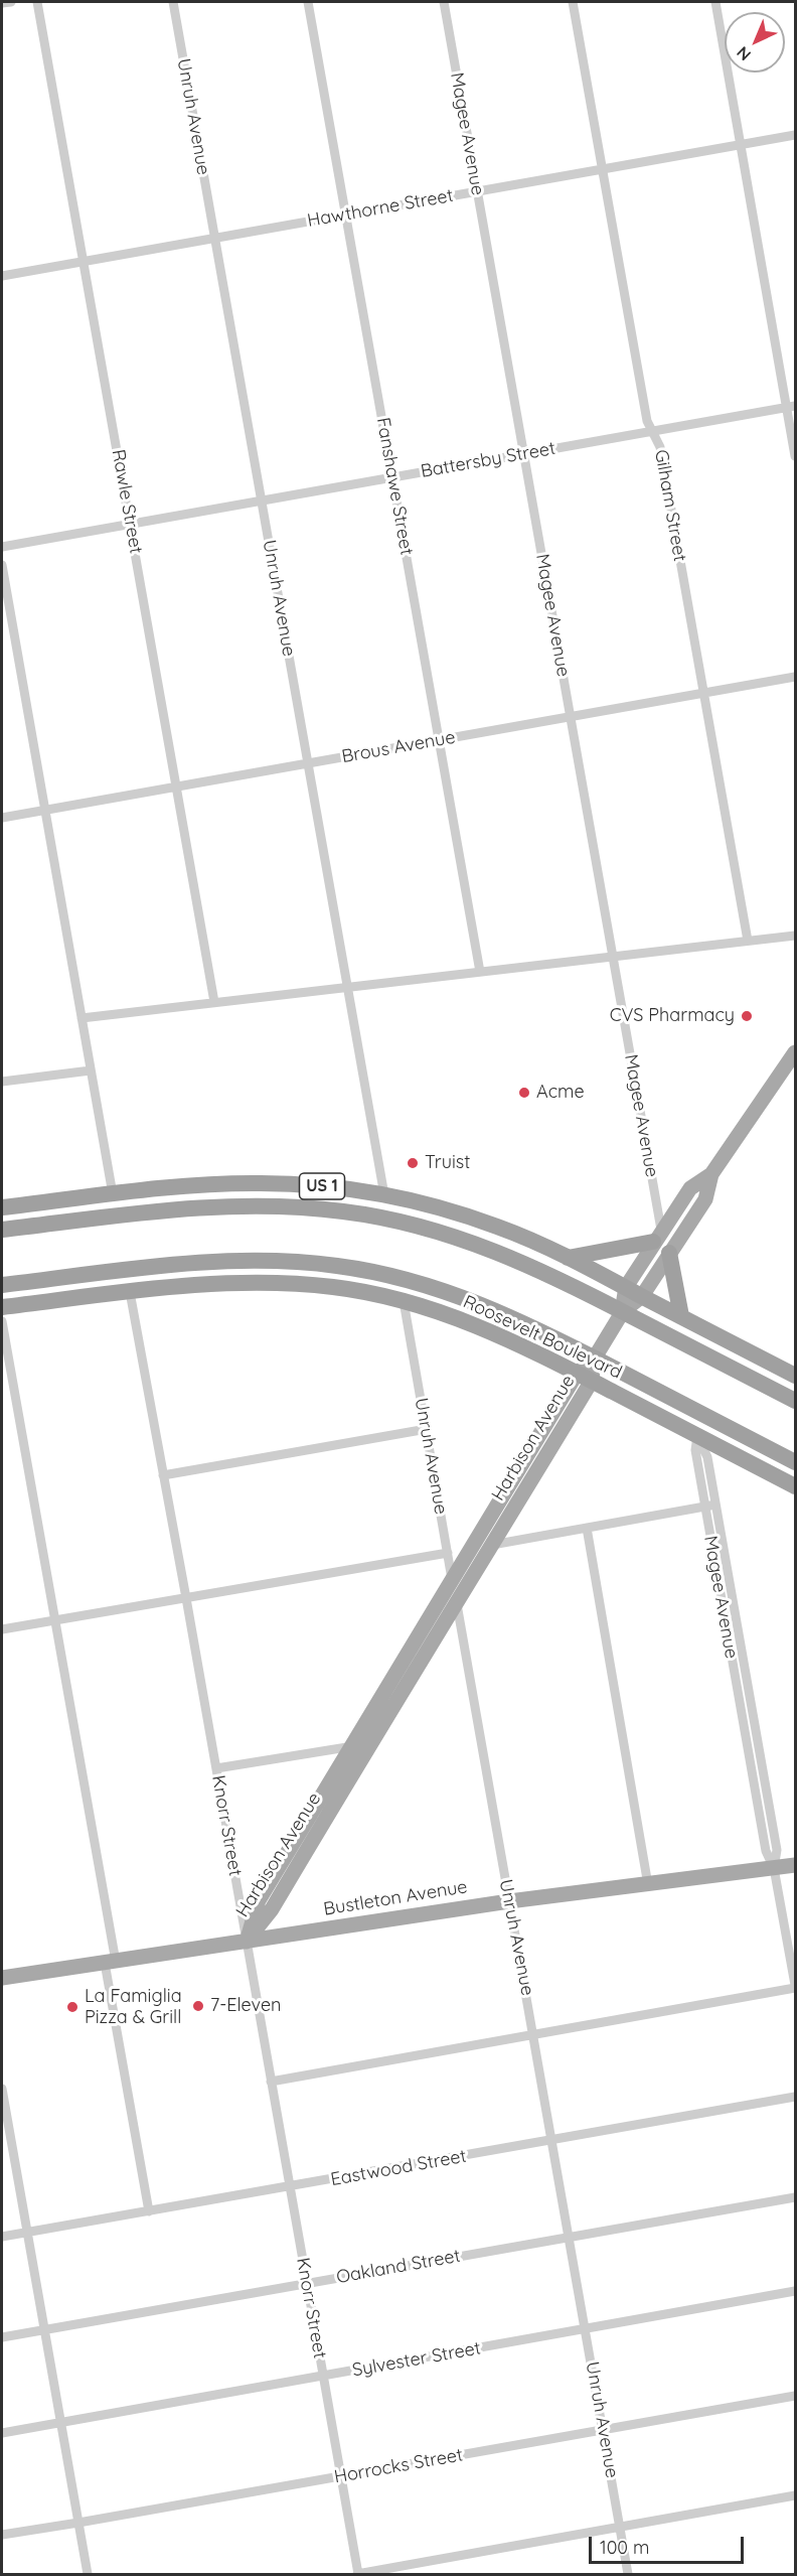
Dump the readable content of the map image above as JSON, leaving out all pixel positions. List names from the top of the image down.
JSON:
{
  "streets": {
    "highway": ["US 1", "Roosevelt Boulevard"],
    "main road": ["Harbison Avenue", "Bustleton Avenue"],
    "street": [
      "Unruh Avenue",
      "Magee Avenue",
      "Hawthorne Street",
      "Battersby Street",
      "Fanshawe Street",
      "Rawle Street",
      "Gilham Street",
      "Brous Avenue",
      "Knorr Street",
      "Eastwood Street",
      "Oakland Street",
      "Sylvester Street",
      "Horrocks Street"
    ]
  },
  "crossings": [
    ["Unruh Avenue", "Hawthorne Street"],
    ["Unruh Avenue", "Battersby Street"],
    ["Unruh Avenue", "Brous Avenue"],
    ["Unruh Avenue", "US 1"],
    ["Unruh Avenue", "Roosevelt Boulevard"],
    ["Unruh Avenue", "Harbison Avenue"],
    ["Unruh Avenue", "Bustleton Avenue"],
    ["Unruh Avenue", "Eastwood Street"],
    ["Unruh Avenue", "Oakland Street"],
    ["Unruh Avenue", "Sylvester Street"],
    ["Unruh Avenue", "Horrocks Street"],
    ["Magee Avenue", "Hawthorne Street"],
    ["Magee Avenue", "Battersby Street"],
    ["Magee Avenue", "Brous Avenue"],
    ["Magee Avenue", "Roosevelt Boulevard"],
    ["Magee Avenue", "Harbison Avenue"],
    ["Magee Avenue", "Bustleton Avenue"],
    ["Hawthorne Street", "Fanshawe Street"],
    ["Hawthorne Street", "Rawle Street"],
    ["Hawthorne Street", "Gilham Street"],
    ["Battersby Street", "Fanshawe Street"],
    ["Battersby Street", "Rawle Street"],
    ["Battersby Street", "Gilham Street"],
    ["Fanshawe Street", "Brous Avenue"],
    ["Rawle Street", "Brous Avenue"],
    ["Gilham Street", "Brous Avenue"],
    ["US 1", "Harbison Avenue"],
    ["Roosevelt Boulevard", "Harbison Avenue"],
    ["Roosevelt Boulevard", "Knorr Street"],
    ["Harbison Avenue", "Knorr Street"],
    ["Harbison Avenue", "Bustleton Avenue"],
    ["Knorr Street", "Bustleton Avenue"],
    ["Knorr Street", "Eastwood Street"],
    ["Knorr Street", "Oakland Street"],
    ["Knorr Street", "Sylvester Street"],
    ["Knorr Street", "Horrocks Street"]
  ],
  "places": [
    "CVS Pharmacy",
    "Acme",
    "Truist",
    "7-Eleven",
    "La Famiglia Pizza & Grill"
  ],
  "scale_bar": "100 m",
  "north": "bottom left"
}
